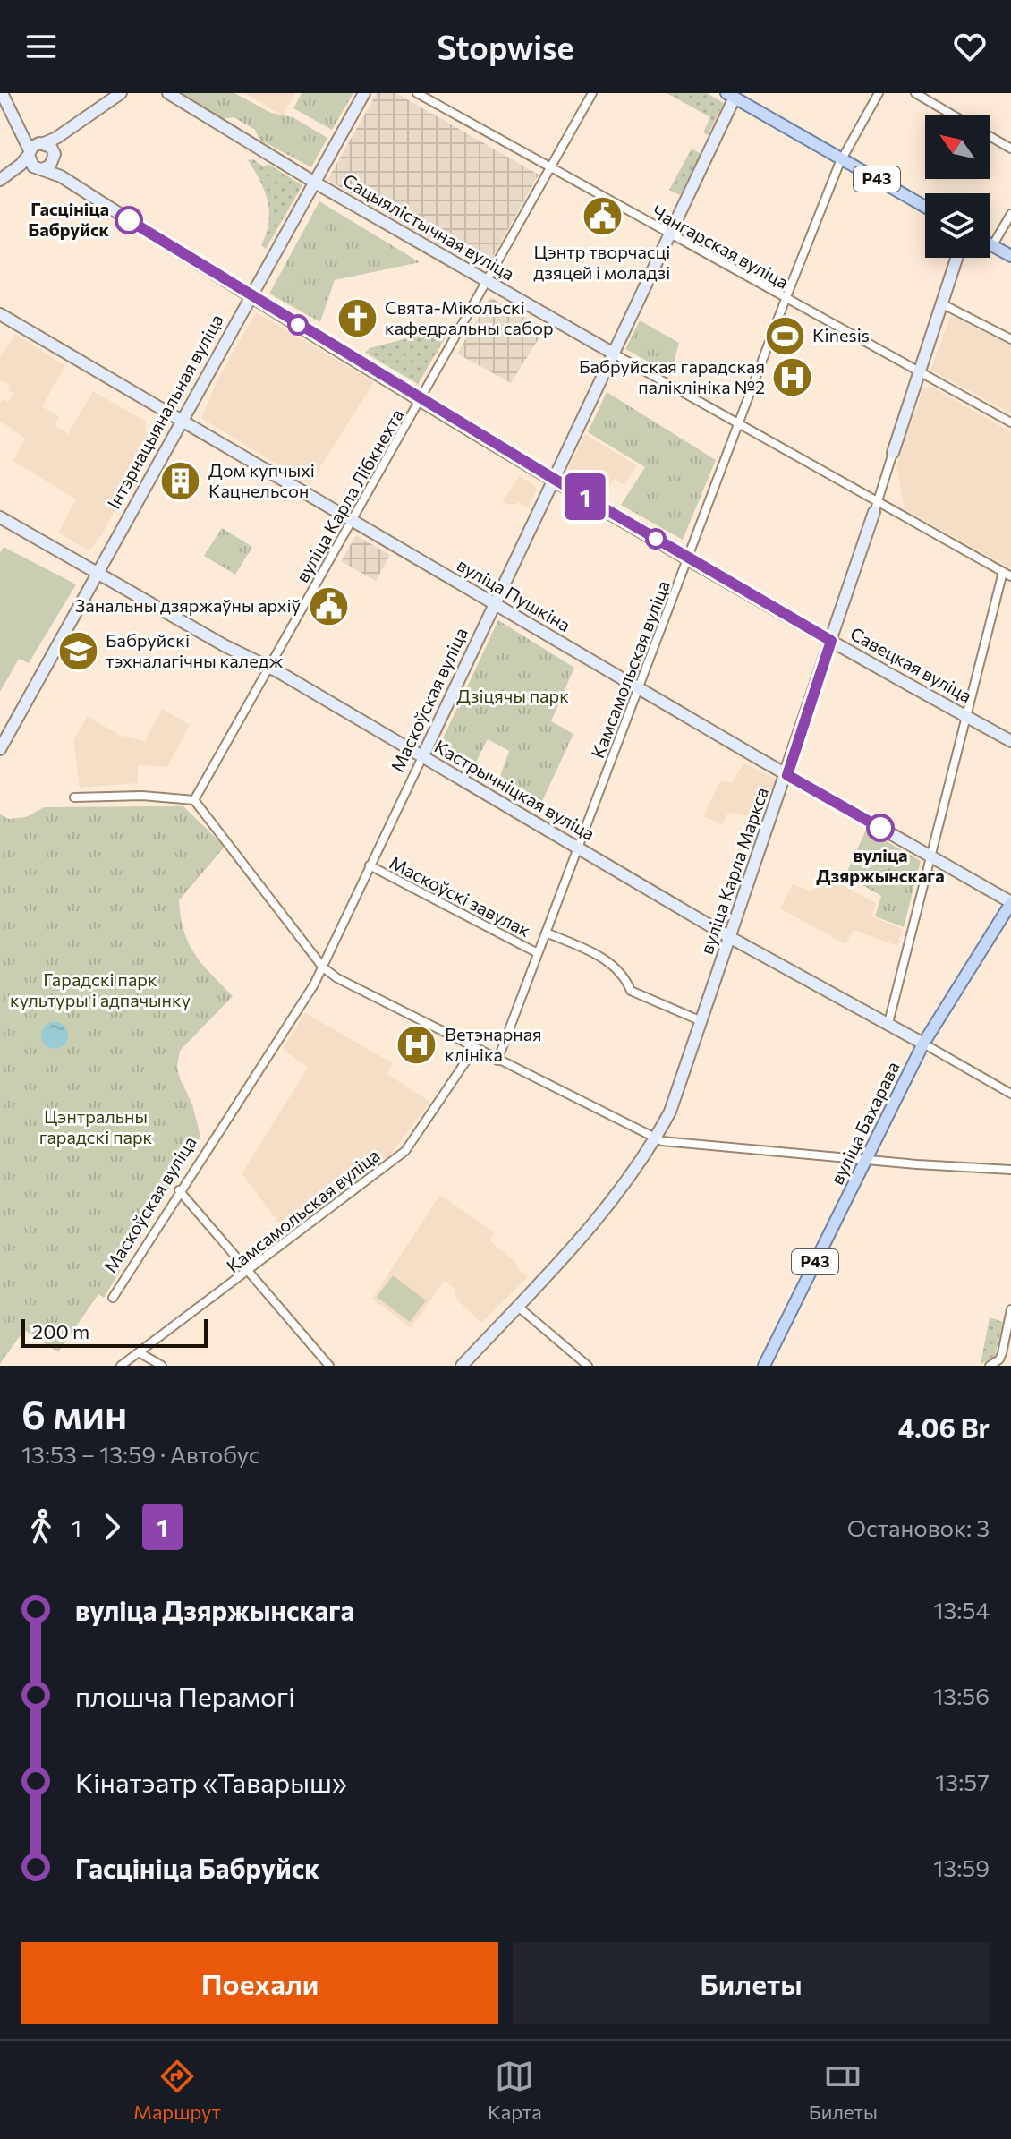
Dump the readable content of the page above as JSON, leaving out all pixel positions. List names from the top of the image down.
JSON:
{
  "streets": {
    "main road": [
      "Р43",
      "Сацыялістычная вуліца",
      "Інтэрнацыянальная вуліца",
      "вуліца Пушкіна",
      "Савецкая вуліца",
      "Маскоўская вуліца",
      "Кастрычніцкая вуліца",
      "вуліца Карла Маркса",
      "вуліца Бахарава"
    ],
    "street": [
      "Чангарская вуліца",
      "вуліца Карла Лібкнехта",
      "Камсамольская вуліца",
      "Маскоўскі завулак"
    ]
  },
  "crossings": [
    ["Р43", "Камсамольская вуліца"],
    ["Р43", "Маскоўская вуліца"],
    ["Сацыялістычная вуліца", "Інтэрнацыянальная вуліца"],
    ["Сацыялістычная вуліца", "вуліца Карла Лібкнехта"],
    ["Сацыялістычная вуліца", "Камсамольская вуліца"],
    ["Сацыялістычная вуліца", "Маскоўская вуліца"],
    ["Сацыялістычная вуліца", "вуліца Карла Маркса"],
    ["Чангарская вуліца", "вуліца Карла Лібкнехта"],
    ["Чангарская вуліца", "Камсамольская вуліца"],
    ["Чангарская вуліца", "Маскоўская вуліца"],
    ["Чангарская вуліца", "вуліца Карла Маркса"],
    ["Інтэрнацыянальная вуліца", "вуліца Пушкіна"],
    ["Інтэрнацыянальная вуліца", "Савецкая вуліца"],
    ["Інтэрнацыянальная вуліца", "Кастрычніцкая вуліца"],
    ["вуліца Карла Лібкнехта", "вуліца Пушкіна"],
    ["вуліца Карла Лібкнехта", "Савецкая вуліца"],
    ["вуліца Карла Лібкнехта", "Кастрычніцкая вуліца"],
    ["вуліца Пушкіна", "Камсамольская вуліца"],
    ["вуліца Пушкіна", "Маскоўская вуліца"],
    ["вуліца Пушкіна", "вуліца Карла Маркса"],
    ["вуліца Пушкіна", "вуліца Бахарава"],
    ["Савецкая вуліца", "Камсамольская вуліца"],
    ["Савецкая вуліца", "Маскоўская вуліца"],
    ["Савецкая вуліца", "вуліца Карла Маркса"],
    ["Камсамольская вуліца", "Кастрычніцкая вуліца"],
    ["Камсамольская вуліца", "Маскоўскі завулак"],
    ["Маскоўская вуліца", "Кастрычніцкая вуліца"],
    ["Маскоўская вуліца", "Маскоўскі завулак"],
    ["Кастрычніцкая вуліца", "вуліца Карла Маркса"],
    ["Кастрычніцкая вуліца", "вуліца Бахарава"],
    ["вуліца Карла Маркса", "Маскоўскі завулак"]
  ],
  "parks": ["Дзіцячы парк", "Гарадскі парк культуры і адпачынку", "Цэнтральны гарадскі парк"],
  "places": {
    "public building": ["Цэнтр творчасці дзяцей і моладзі", "Занальны дзяржаўны архіў"],
    "other": ["Гасцініца Бабруйск", "вуліца Дзяржынскага"],
    "church": ["Свята-Мікольскі кафедральны сабор"],
    "sports": ["Kinesis"],
    "hospital": ["Бабруйская гарадская паліклініка №2", "Ветэнарная клініка"],
    "building": ["Дом купчыхі Кацнельсон"],
    "school or university": ["Бабруйскі тэхналагічны каледж"]
  },
  "lines": ["bus line 1"],
  "scale_bar": "200 m",
  "north": "top left",
  "page": {
    "header": "Stopwise",
    "on_map": "1",
    "scale": "200 m",
    "heading": ["6 мин", "13:53 – 13:59 · Автобус", "4.06 Br"],
    "legs": ["1", "1", "Остановок: 3"],
    "list": [
      {
        "name": "вуліца Дзяржынскага",
        "value": "13:54"
      },
      {
        "name": "плошча Перамогі",
        "value": "13:56"
      },
      {
        "name": "Кінатэатр «Таварыш»",
        "value": "13:57"
      },
      {
        "name": "Гасцініца Бабруйск",
        "value": "13:59"
      }
    ],
    "buttons": ["Поехали", "Билеты"],
    "tabs": ["Маршрут", "Карта", "Билеты"]
  }
}
